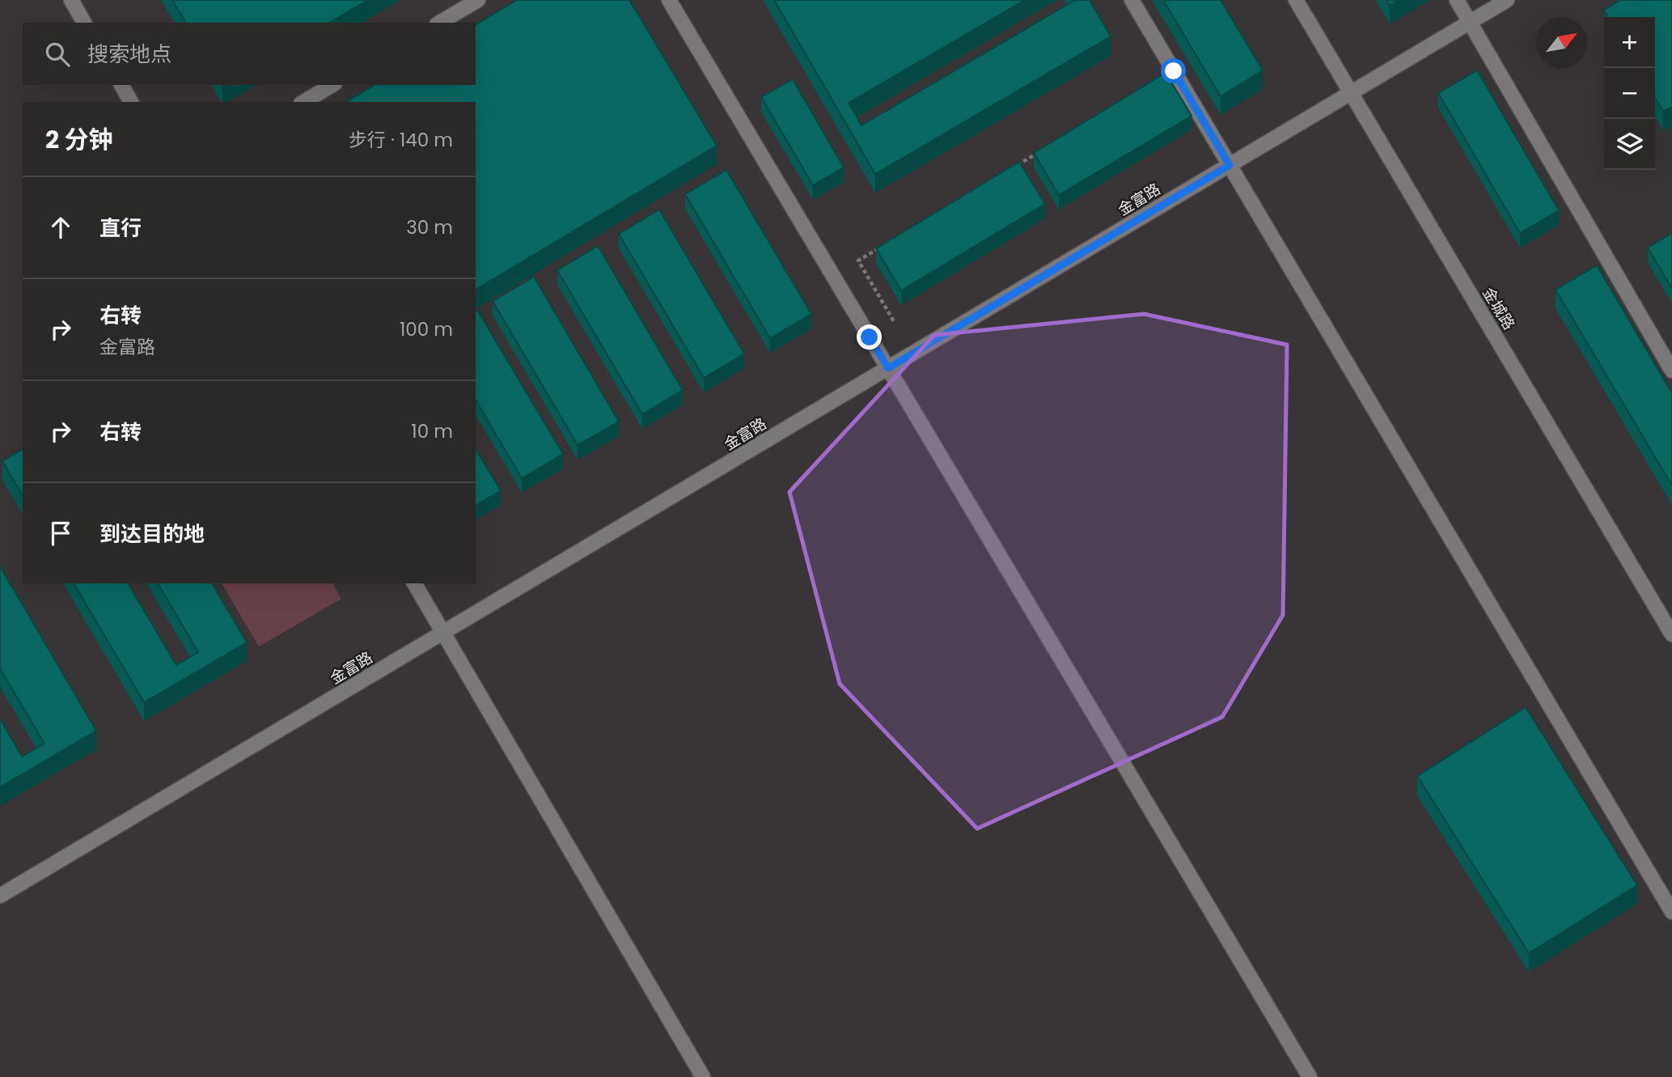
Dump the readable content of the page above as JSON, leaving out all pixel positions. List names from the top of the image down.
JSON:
{
  "streets": {
    "street": ["金富路", "金城路"]
  },
  "crossings": [
    ["金富路", "金城路"]
  ],
  "north": "top right",
  "page": {
    "map_buttons": ["+", "−"],
    "search": "搜索地点",
    "heading": ["2 分钟", "步行 · 140 m"],
    "list": [
      ["直行", "30 m"],
      ["右转", "金富路", "100 m"],
      ["右转", "10 m"],
      "到达目的地"
    ]
  }
}
